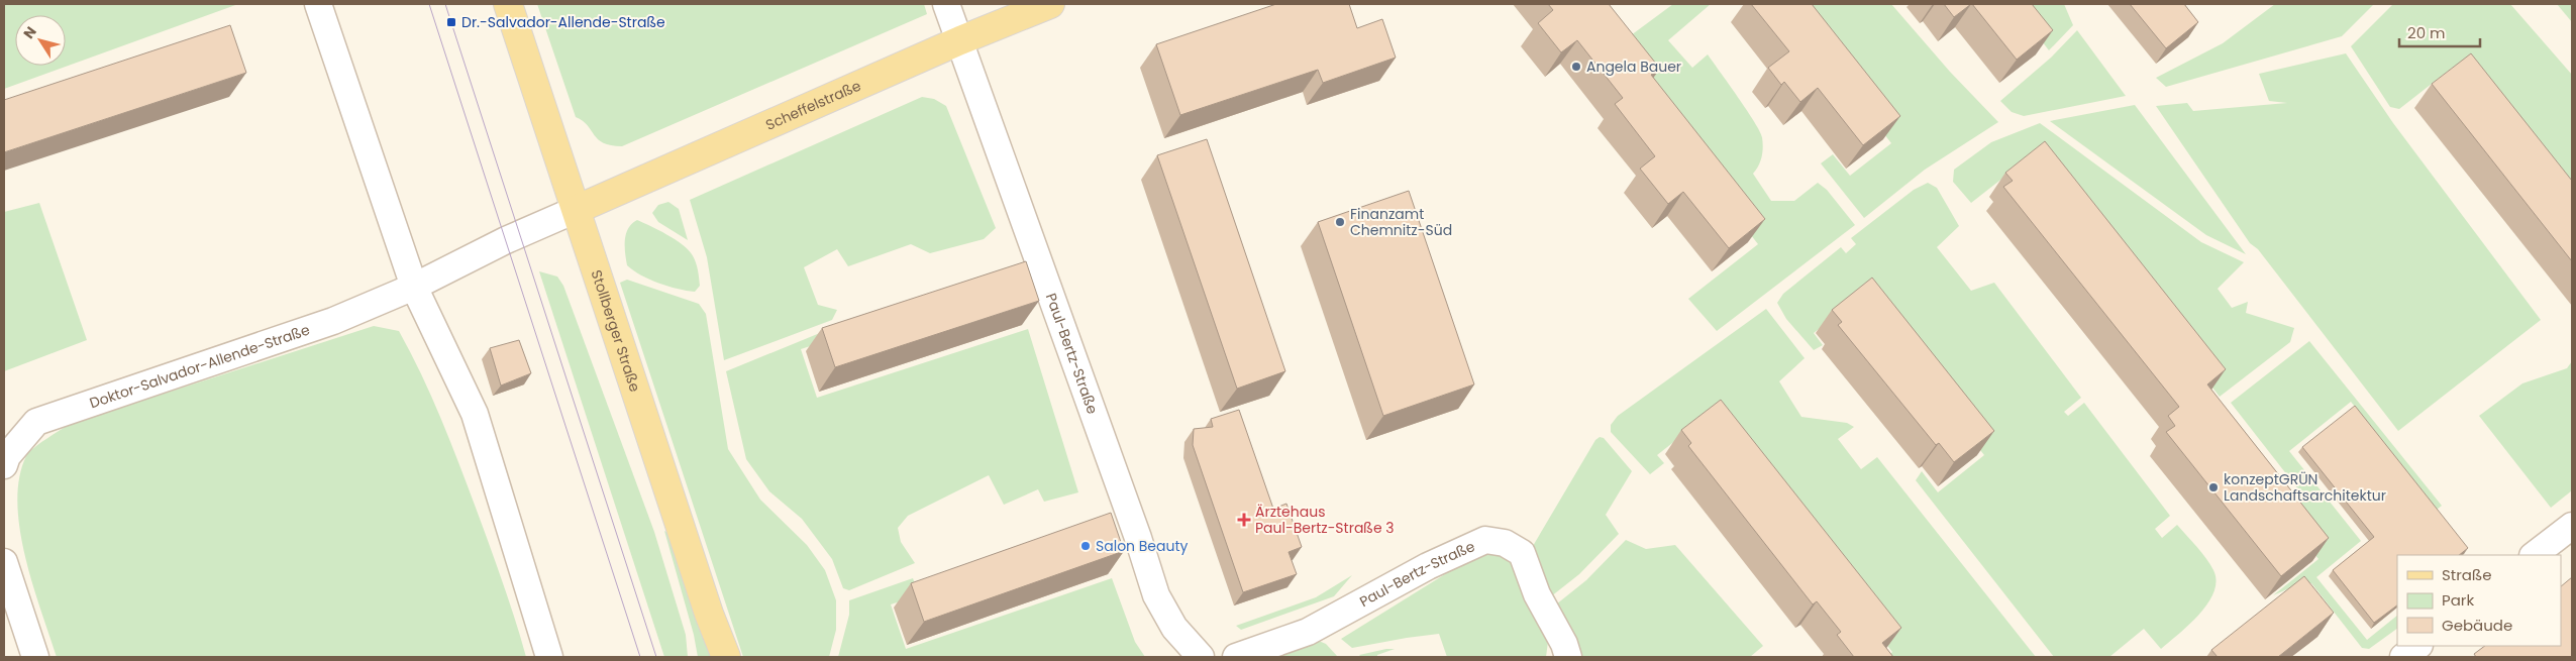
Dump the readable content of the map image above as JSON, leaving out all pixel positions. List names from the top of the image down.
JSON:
{
  "streets": {
    "main road": ["Scheffelstraße", "Stollberger Straße"],
    "street": ["Paul-Bertz-Straße", "Doktor-Salvador-Allende-Straße"]
  },
  "crossings": [
    ["Scheffelstraße", "Stollberger Straße"],
    ["Scheffelstraße", "Paul-Bertz-Straße"],
    ["Scheffelstraße", "Doktor-Salvador-Allende-Straße"],
    ["Stollberger Straße", "Doktor-Salvador-Allende-Straße"]
  ],
  "places": {
    "transit": ["Dr.-Salvador-Allende-Straße"],
    "other": [
      "Angela Bauer",
      "Finanzamt Chemnitz-Süd",
      "konzeptGRÜN Landschaftsarchitektur",
      "Salon Beauty"
    ],
    "health": ["Ärztehaus Paul-Bertz-Straße 3"]
  },
  "legend": ["Straße", "Park", "Gebäude"],
  "scale_bar": "20 m",
  "north": "top left"
}
